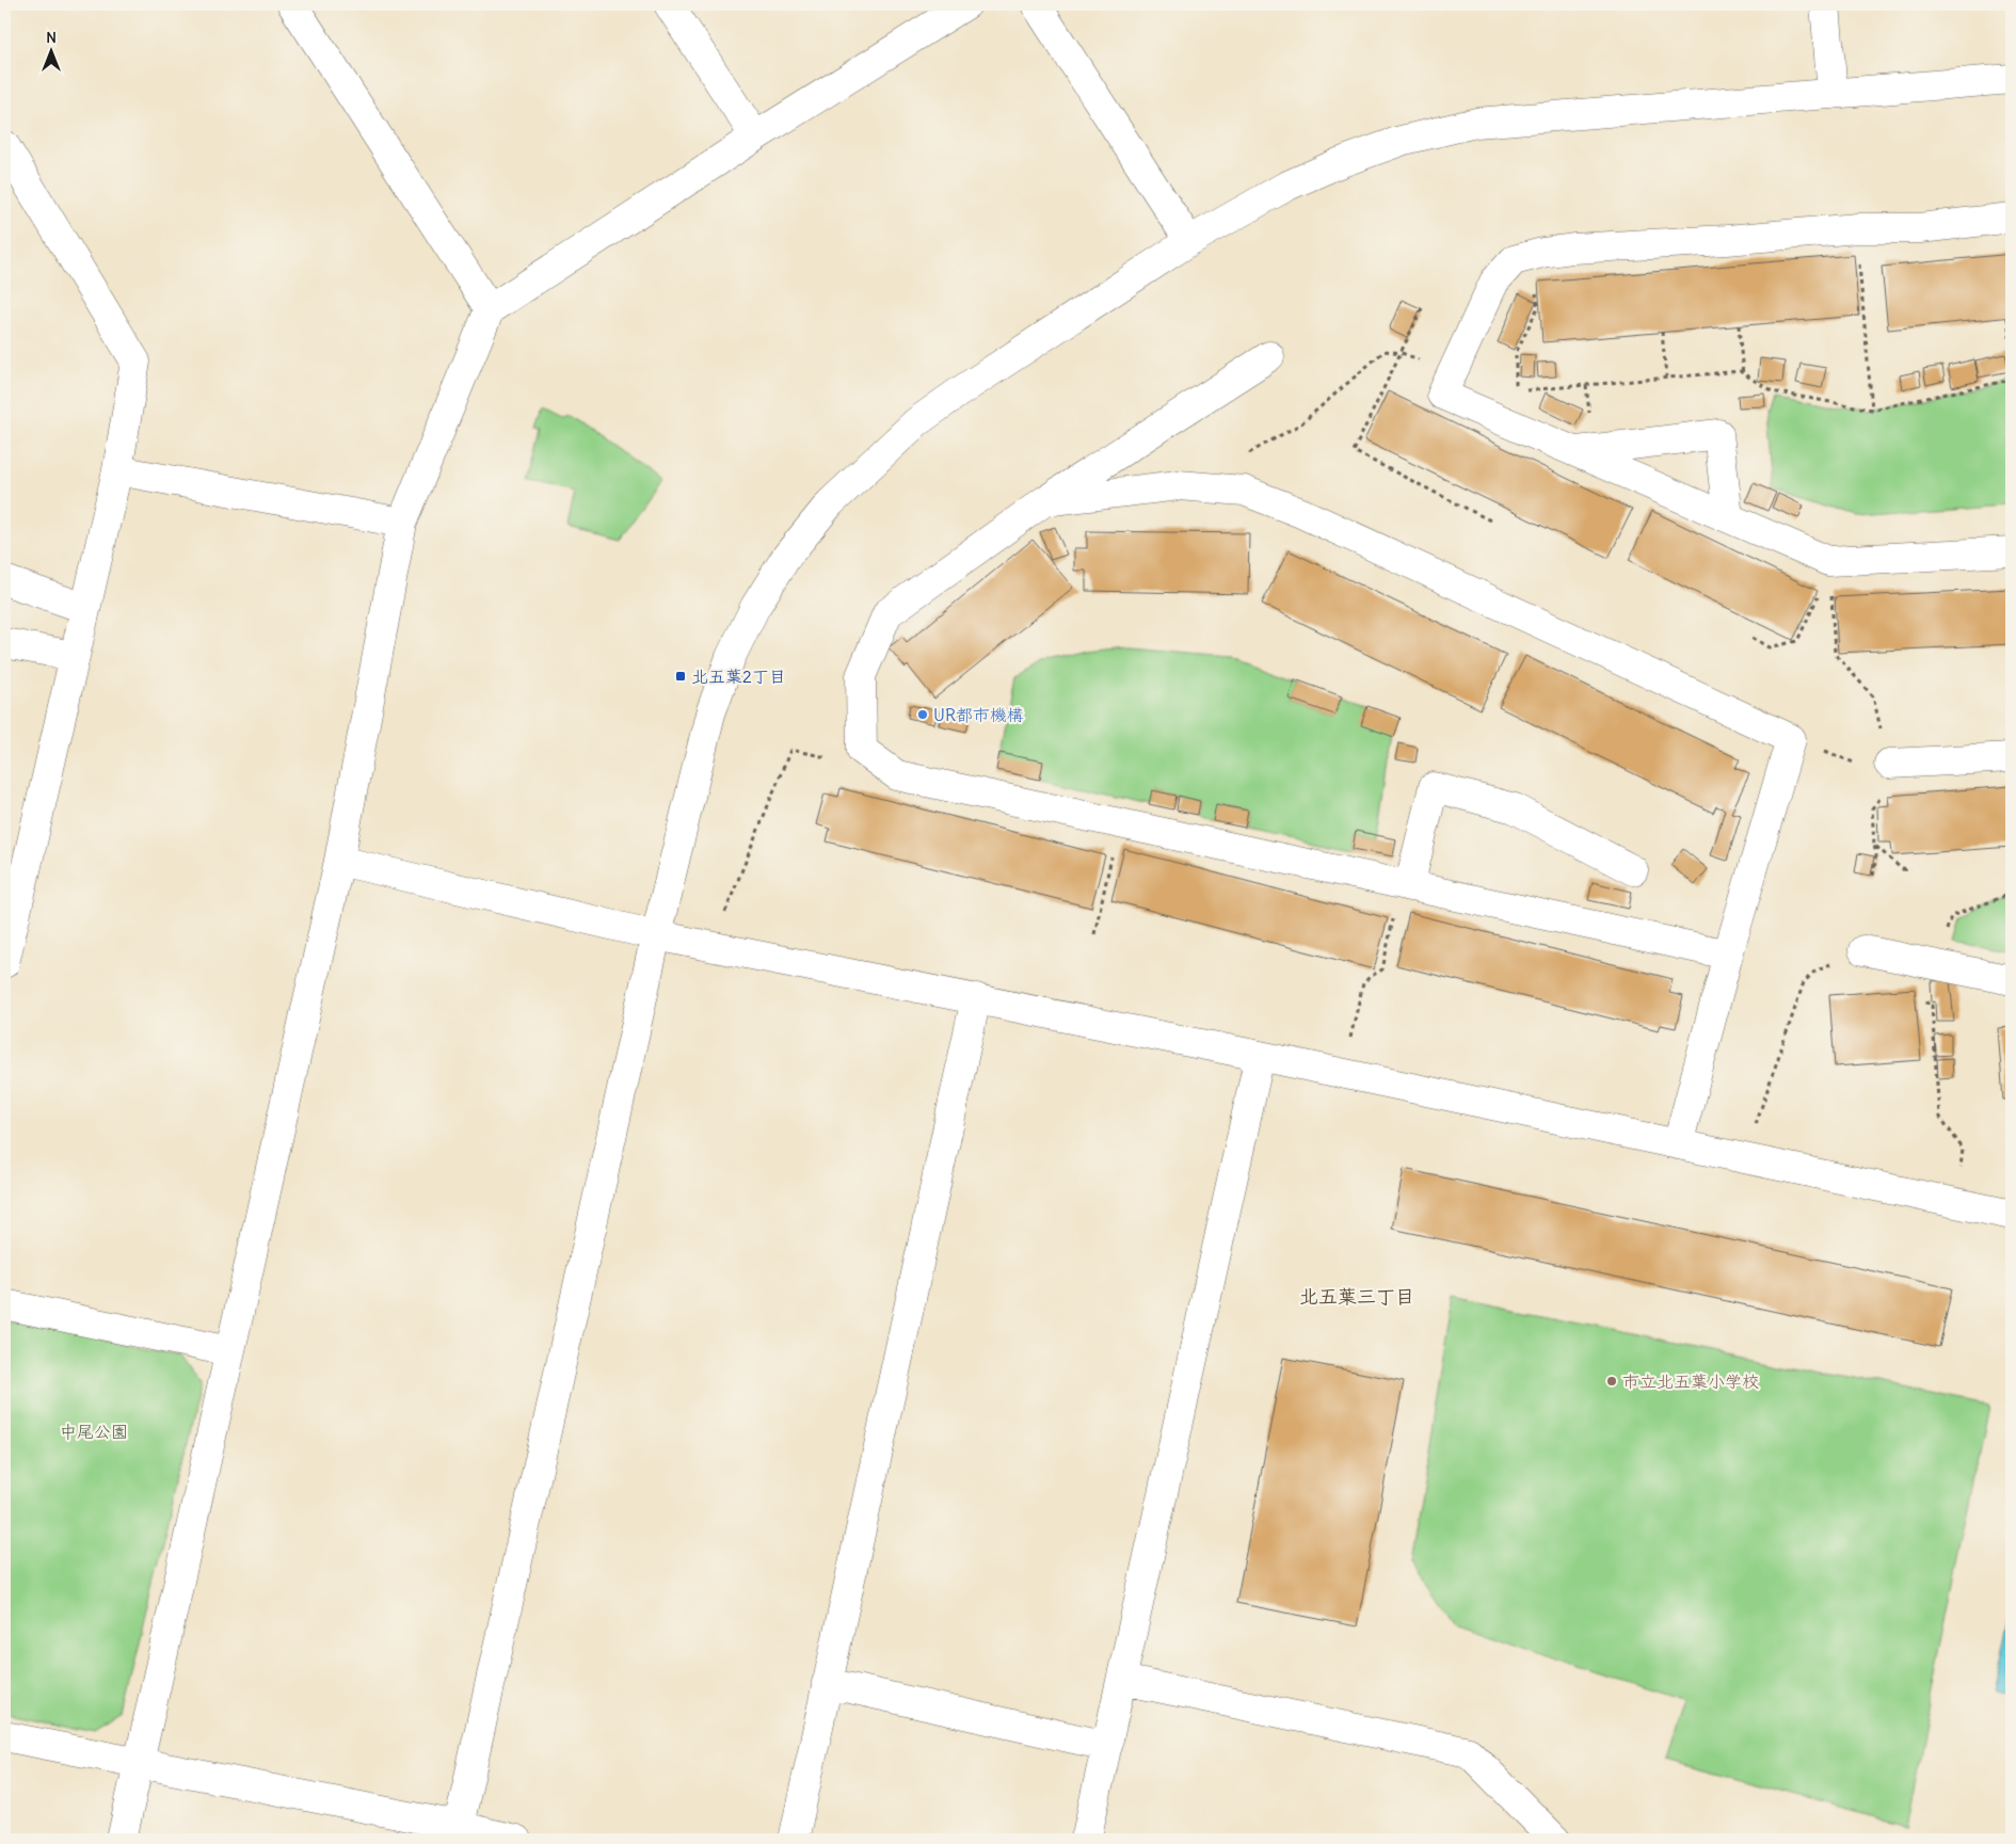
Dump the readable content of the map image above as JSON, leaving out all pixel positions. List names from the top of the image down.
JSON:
{
  "districts": ["北五葉三丁目"],
  "parks": ["中尾公園"],
  "places": {
    "transit": ["北五葉2丁目"],
    "other": ["UR都市機構", "市立北五葉小学校"]
  },
  "north": "top"
}
